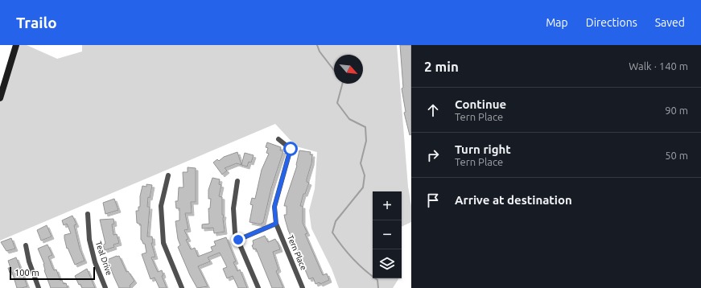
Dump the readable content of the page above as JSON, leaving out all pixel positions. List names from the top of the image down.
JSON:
{
  "streets": {
    "street": ["Tern Place", "Teal Drive"]
  },
  "scale_bar": "100 m",
  "north": "bottom right",
  "page": {
    "header": "Trailo",
    "nav": ["Map", "Directions", "Saved"],
    "heading": ["2 min", "Walk · 140 m"],
    "list": [
      ["Continue", "Tern Place", "90 m"],
      ["Turn right", "Tern Place", "50 m"],
      "Arrive at destination"
    ],
    "map_buttons": ["+", "−"],
    "scale": "100 m"
  }
}
